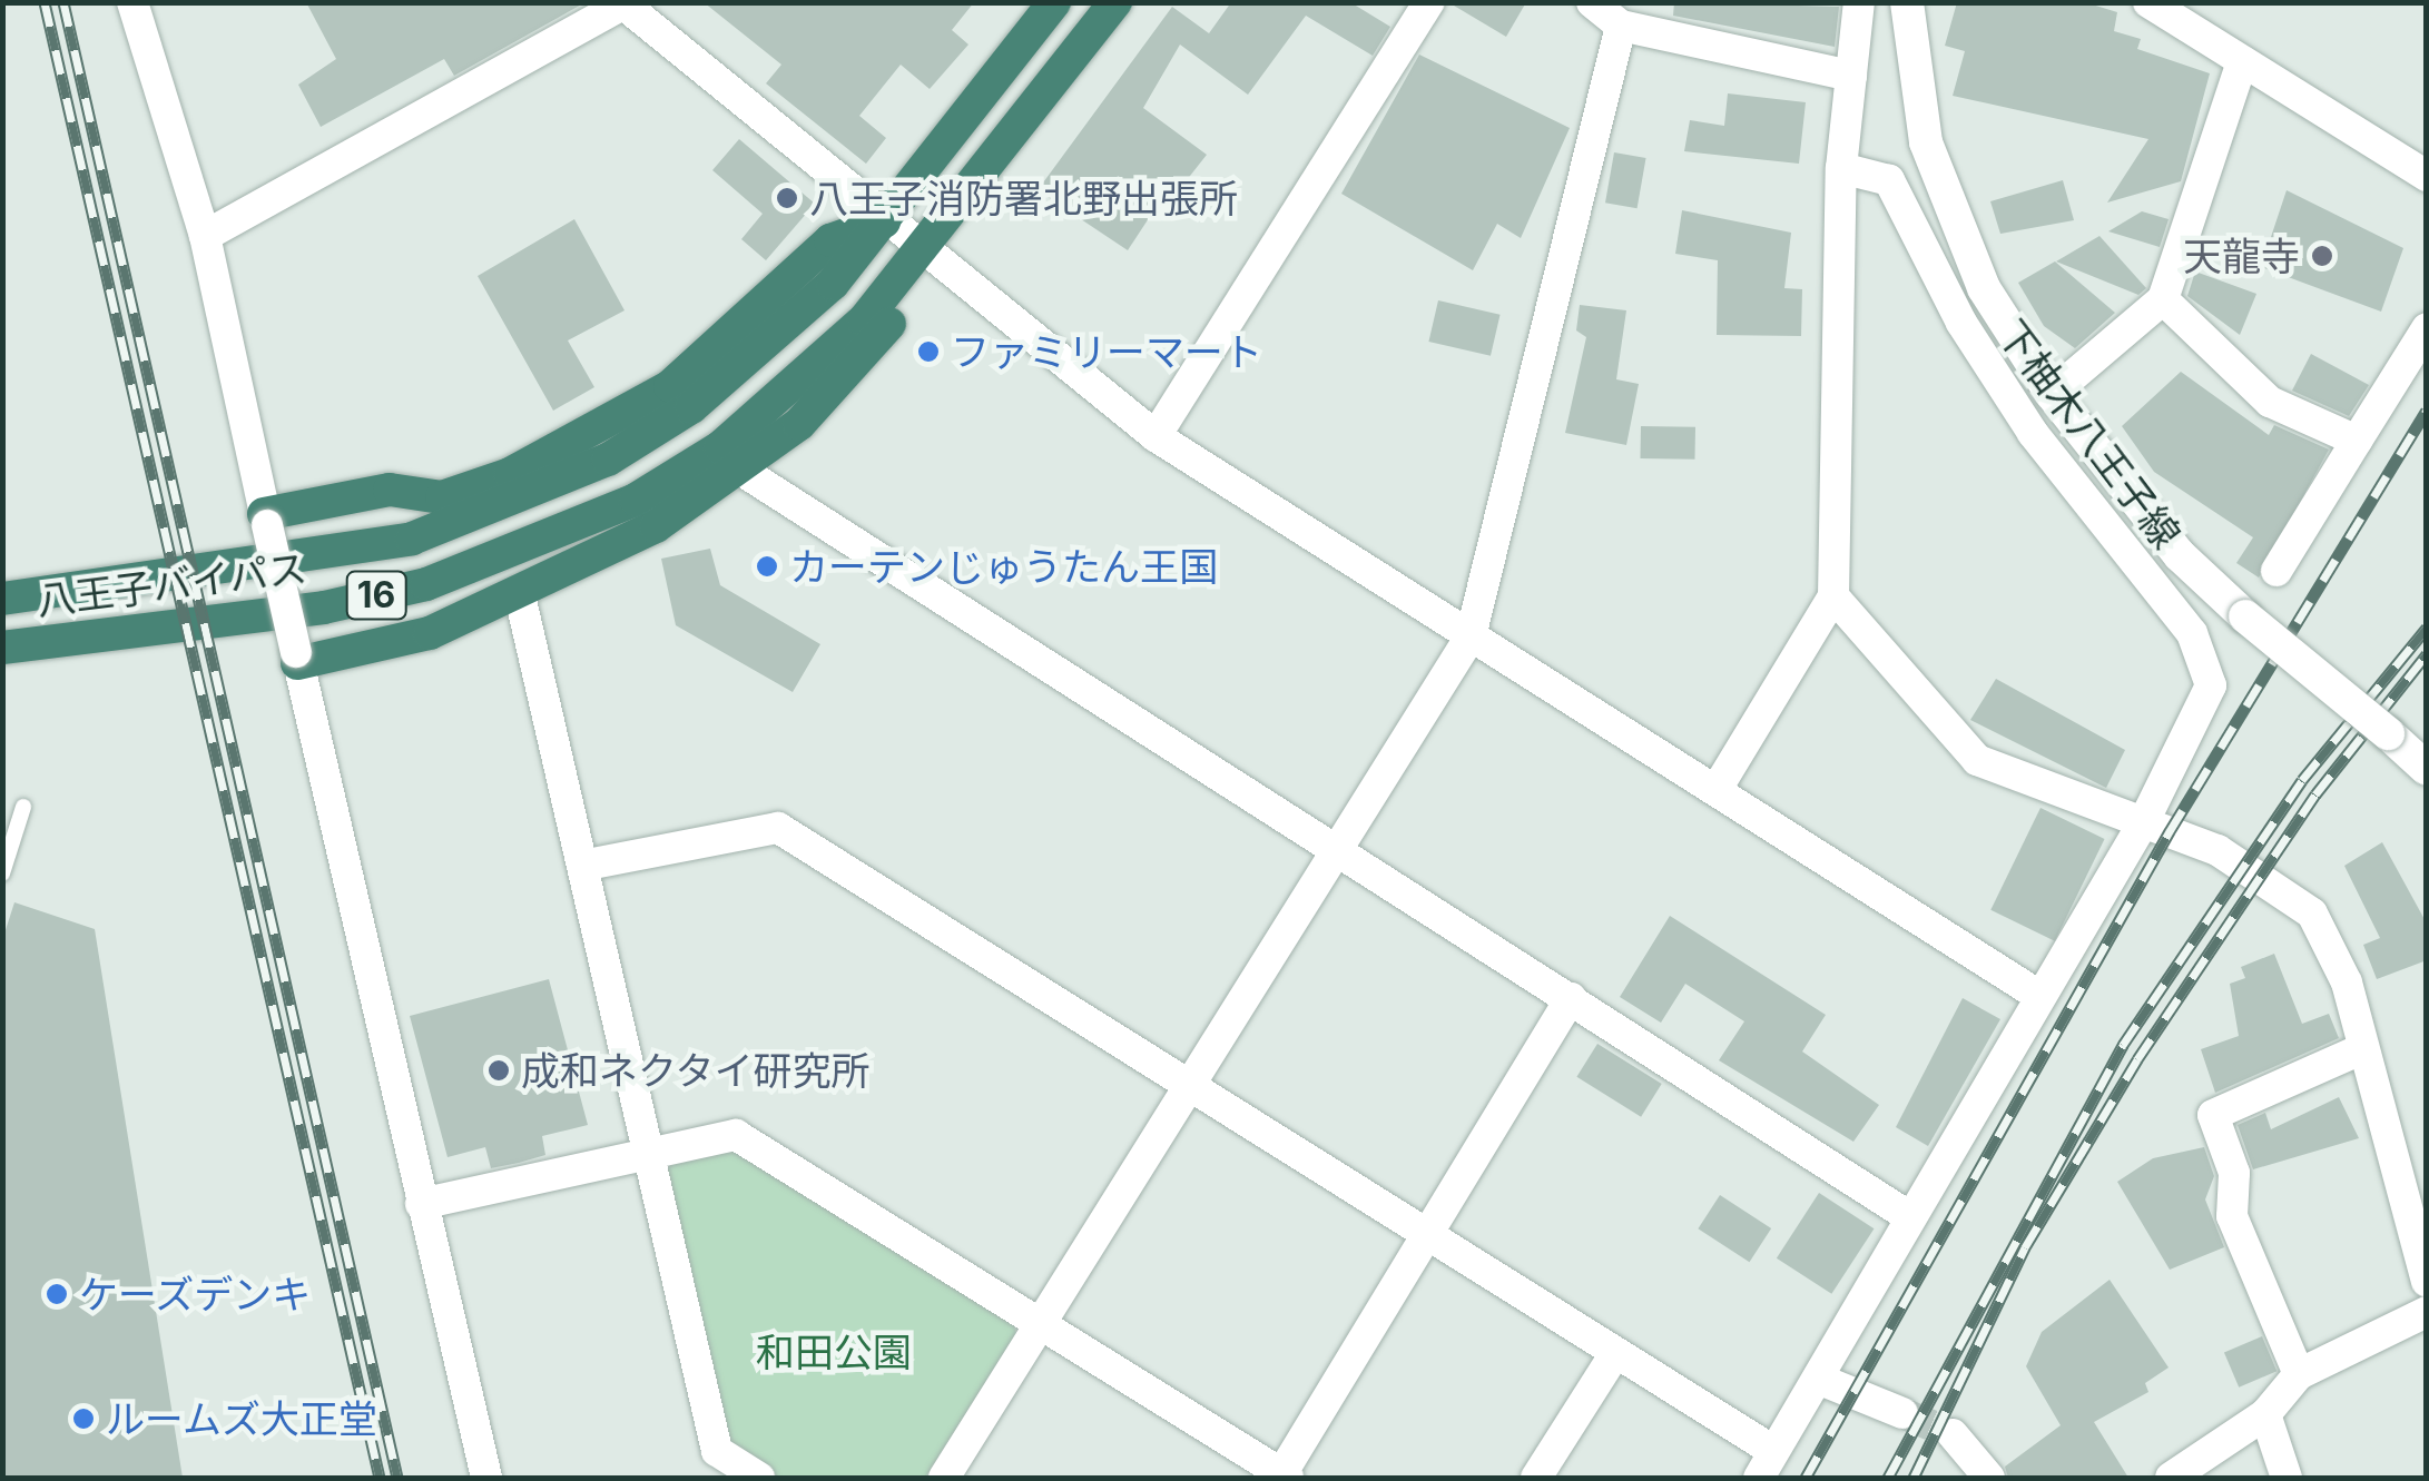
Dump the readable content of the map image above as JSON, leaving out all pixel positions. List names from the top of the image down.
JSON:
{
  "streets": {
    "highway": ["八王子バイパス", "16"],
    "main road": ["下柚木八王子線"]
  },
  "parks": ["和田公園"],
  "places": [
    "八王子消防署北野出張所",
    "天龍寺",
    "ファミリーマート",
    "カーテンじゅうたん王国",
    "成和ネクタイ研究所",
    "ケーズデンキ",
    "ルームズ大正堂"
  ]
}
